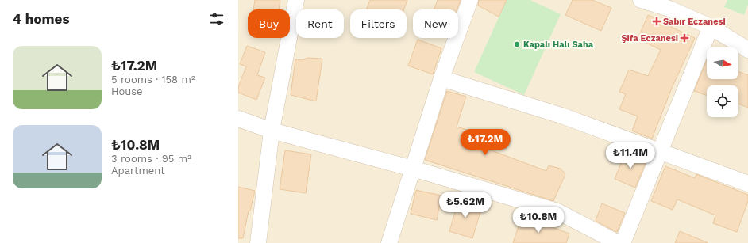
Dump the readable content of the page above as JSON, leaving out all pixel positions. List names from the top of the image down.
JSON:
{
  "places": {
    "health": ["Sabır Eczanesi", "Şifa Eczanesi"],
    "other": ["Kapalı Halı Saha"]
  },
  "north": "right",
  "page": {
    "heading": "4 homes",
    "chip": [
      "Buy",
      "Rent",
      "Filters",
      "New"
    ],
    "list": [
      {
        "name": "₺17.2M",
        "note": "5 rooms · 158 m² · House"
      },
      {
        "name": "₺10.8M",
        "note": "3 rooms · 95 m² · Apartment"
      }
    ],
    "price": [
      "₺17.2M",
      "₺11.4M",
      "₺5.62M",
      "₺10.8M"
    ]
  }
}
